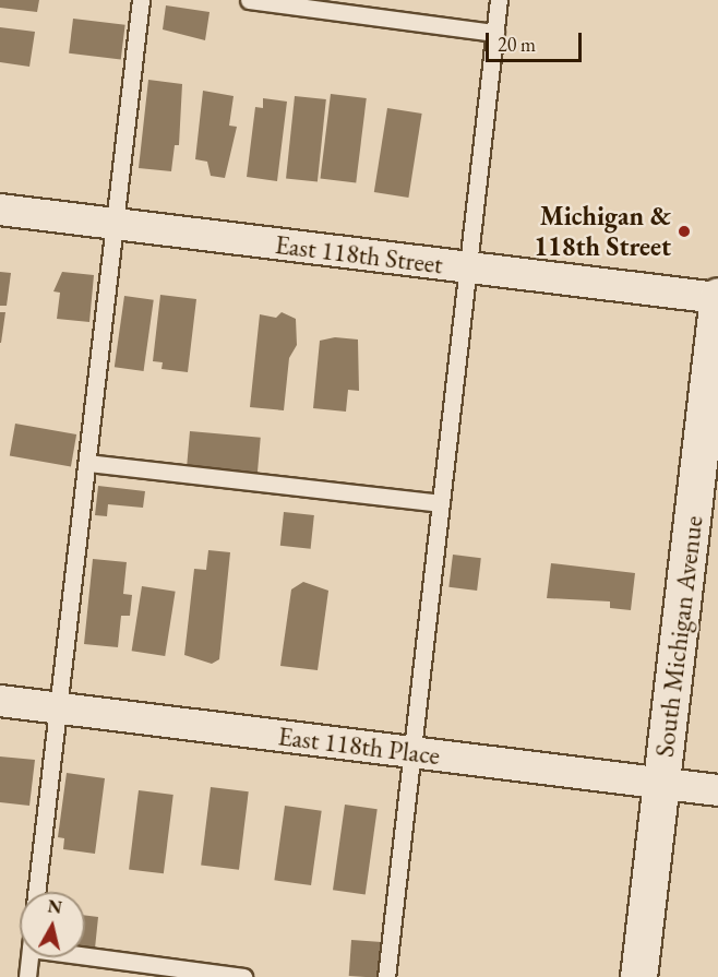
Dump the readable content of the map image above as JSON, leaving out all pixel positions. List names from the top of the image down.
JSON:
{
  "streets": {
    "main road": ["South Michigan Avenue"],
    "street": ["East 118th Street", "East 118th Place"]
  },
  "crossings": [
    ["East 118th Street", "South Michigan Avenue"],
    ["South Michigan Avenue", "East 118th Place"]
  ],
  "places": ["Michigan & 118th Street"],
  "scale_bar": "20 m",
  "north": "top"
}
